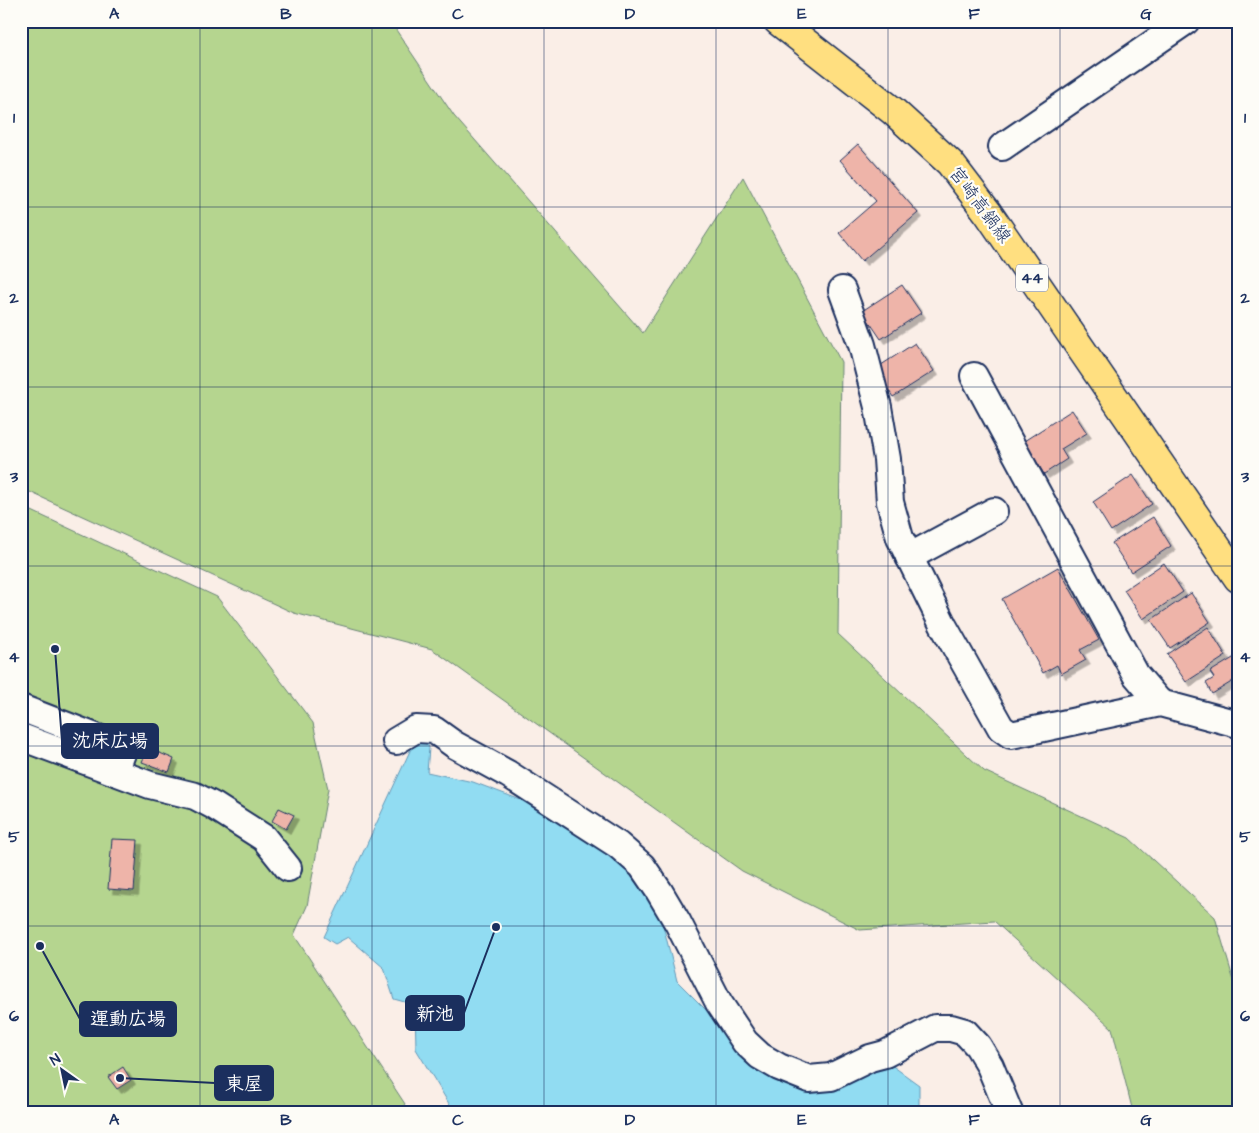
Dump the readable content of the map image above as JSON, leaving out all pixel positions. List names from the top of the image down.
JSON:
{
  "streets": {
    "main road": ["宮崎高鍋線", "44"]
  },
  "places": [
    "沈床広場",
    "新池",
    "運動広場",
    "東屋"
  ],
  "north": "top left",
  "grid": {
    "columns": [
      "A",
      "B",
      "C",
      "D",
      "E",
      "F",
      "G"
    ],
    "rows": [
      "1",
      "2",
      "3",
      "4",
      "5",
      "6"
    ]
  }
}
